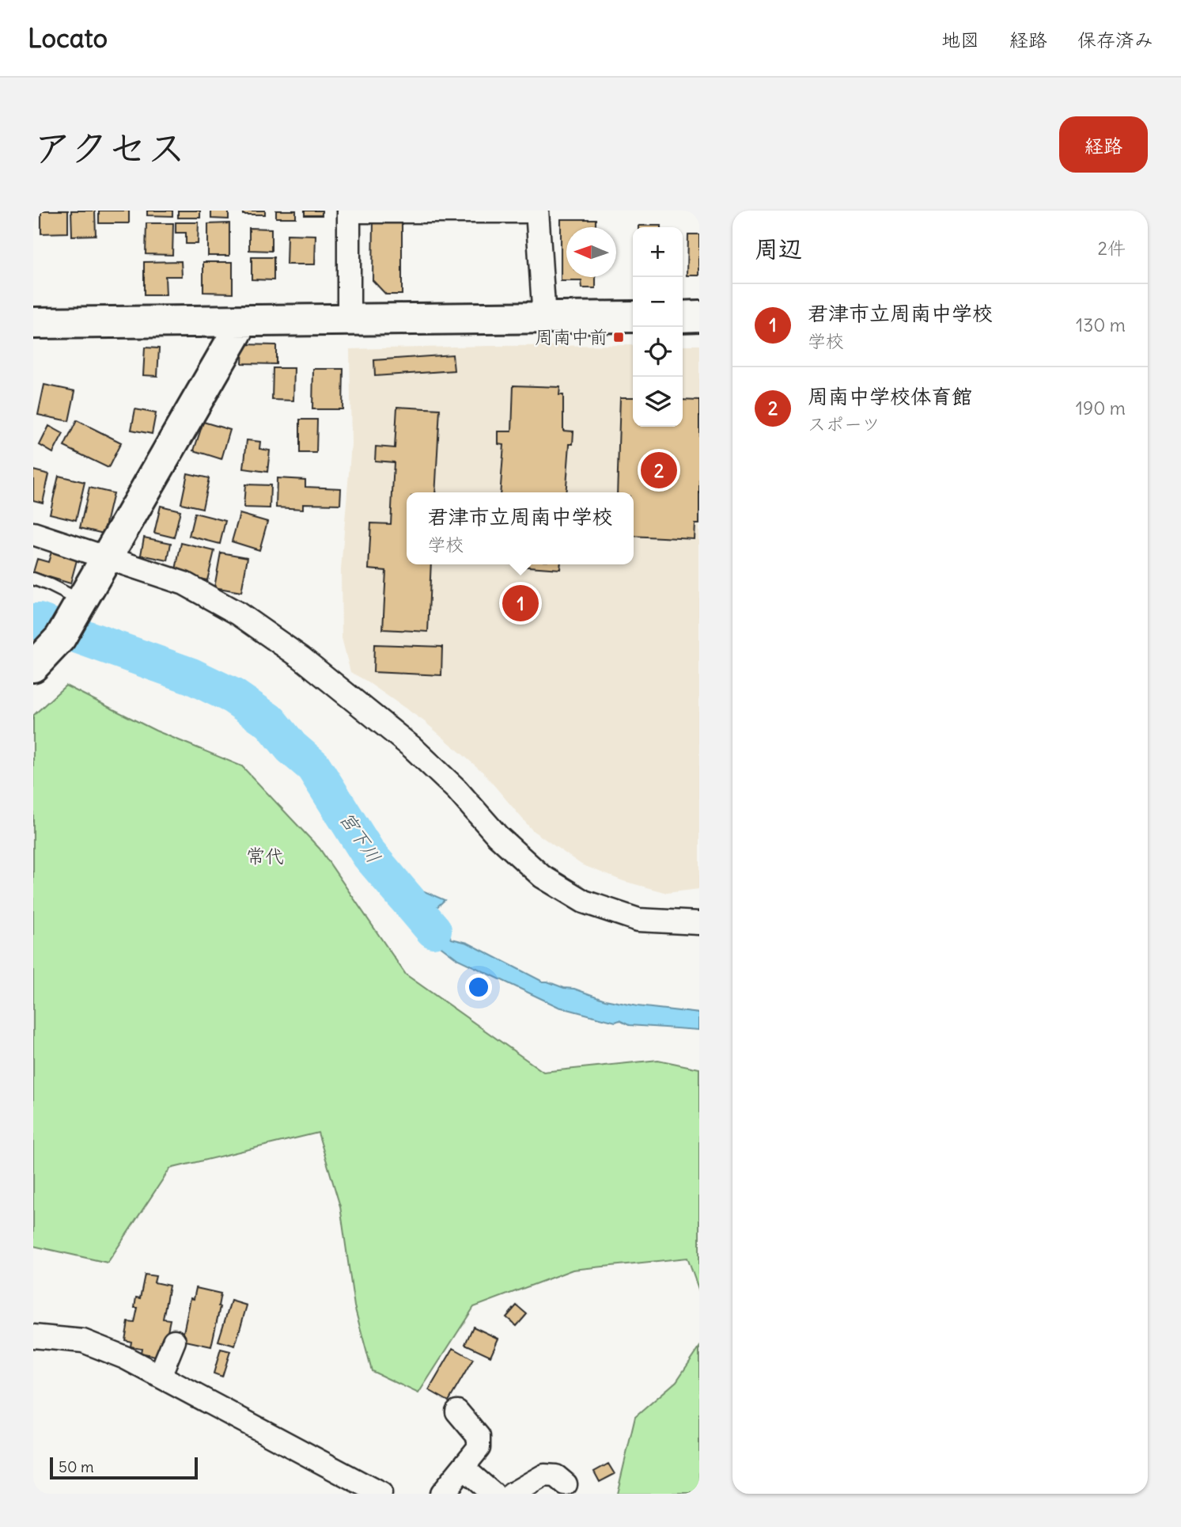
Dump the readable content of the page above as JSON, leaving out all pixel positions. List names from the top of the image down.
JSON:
{
  "districts": ["常代"],
  "water": ["宮下川"],
  "places": {
    "transit": ["周南中前"]
  },
  "scale_bar": "50 m",
  "north": "left",
  "page": {
    "header": "Locato",
    "nav": ["地図", "経路", "保存済み"],
    "title": "アクセス",
    "buttons": "経路",
    "heading": ["周辺", "2件"],
    "map_buttons": ["+", "−"],
    "list": [
      {
        "mark": "1",
        "name": "君津市立周南中学校",
        "note": "学校",
        "value": "130 m"
      },
      {
        "mark": "2",
        "name": "周南中学校体育館",
        "note": "スポーツ",
        "value": "190 m"
      }
    ],
    "pins": ["2", "1"],
    "popup": ["君津市立周南中学校", "学校"],
    "scale": "50 m"
  }
}
